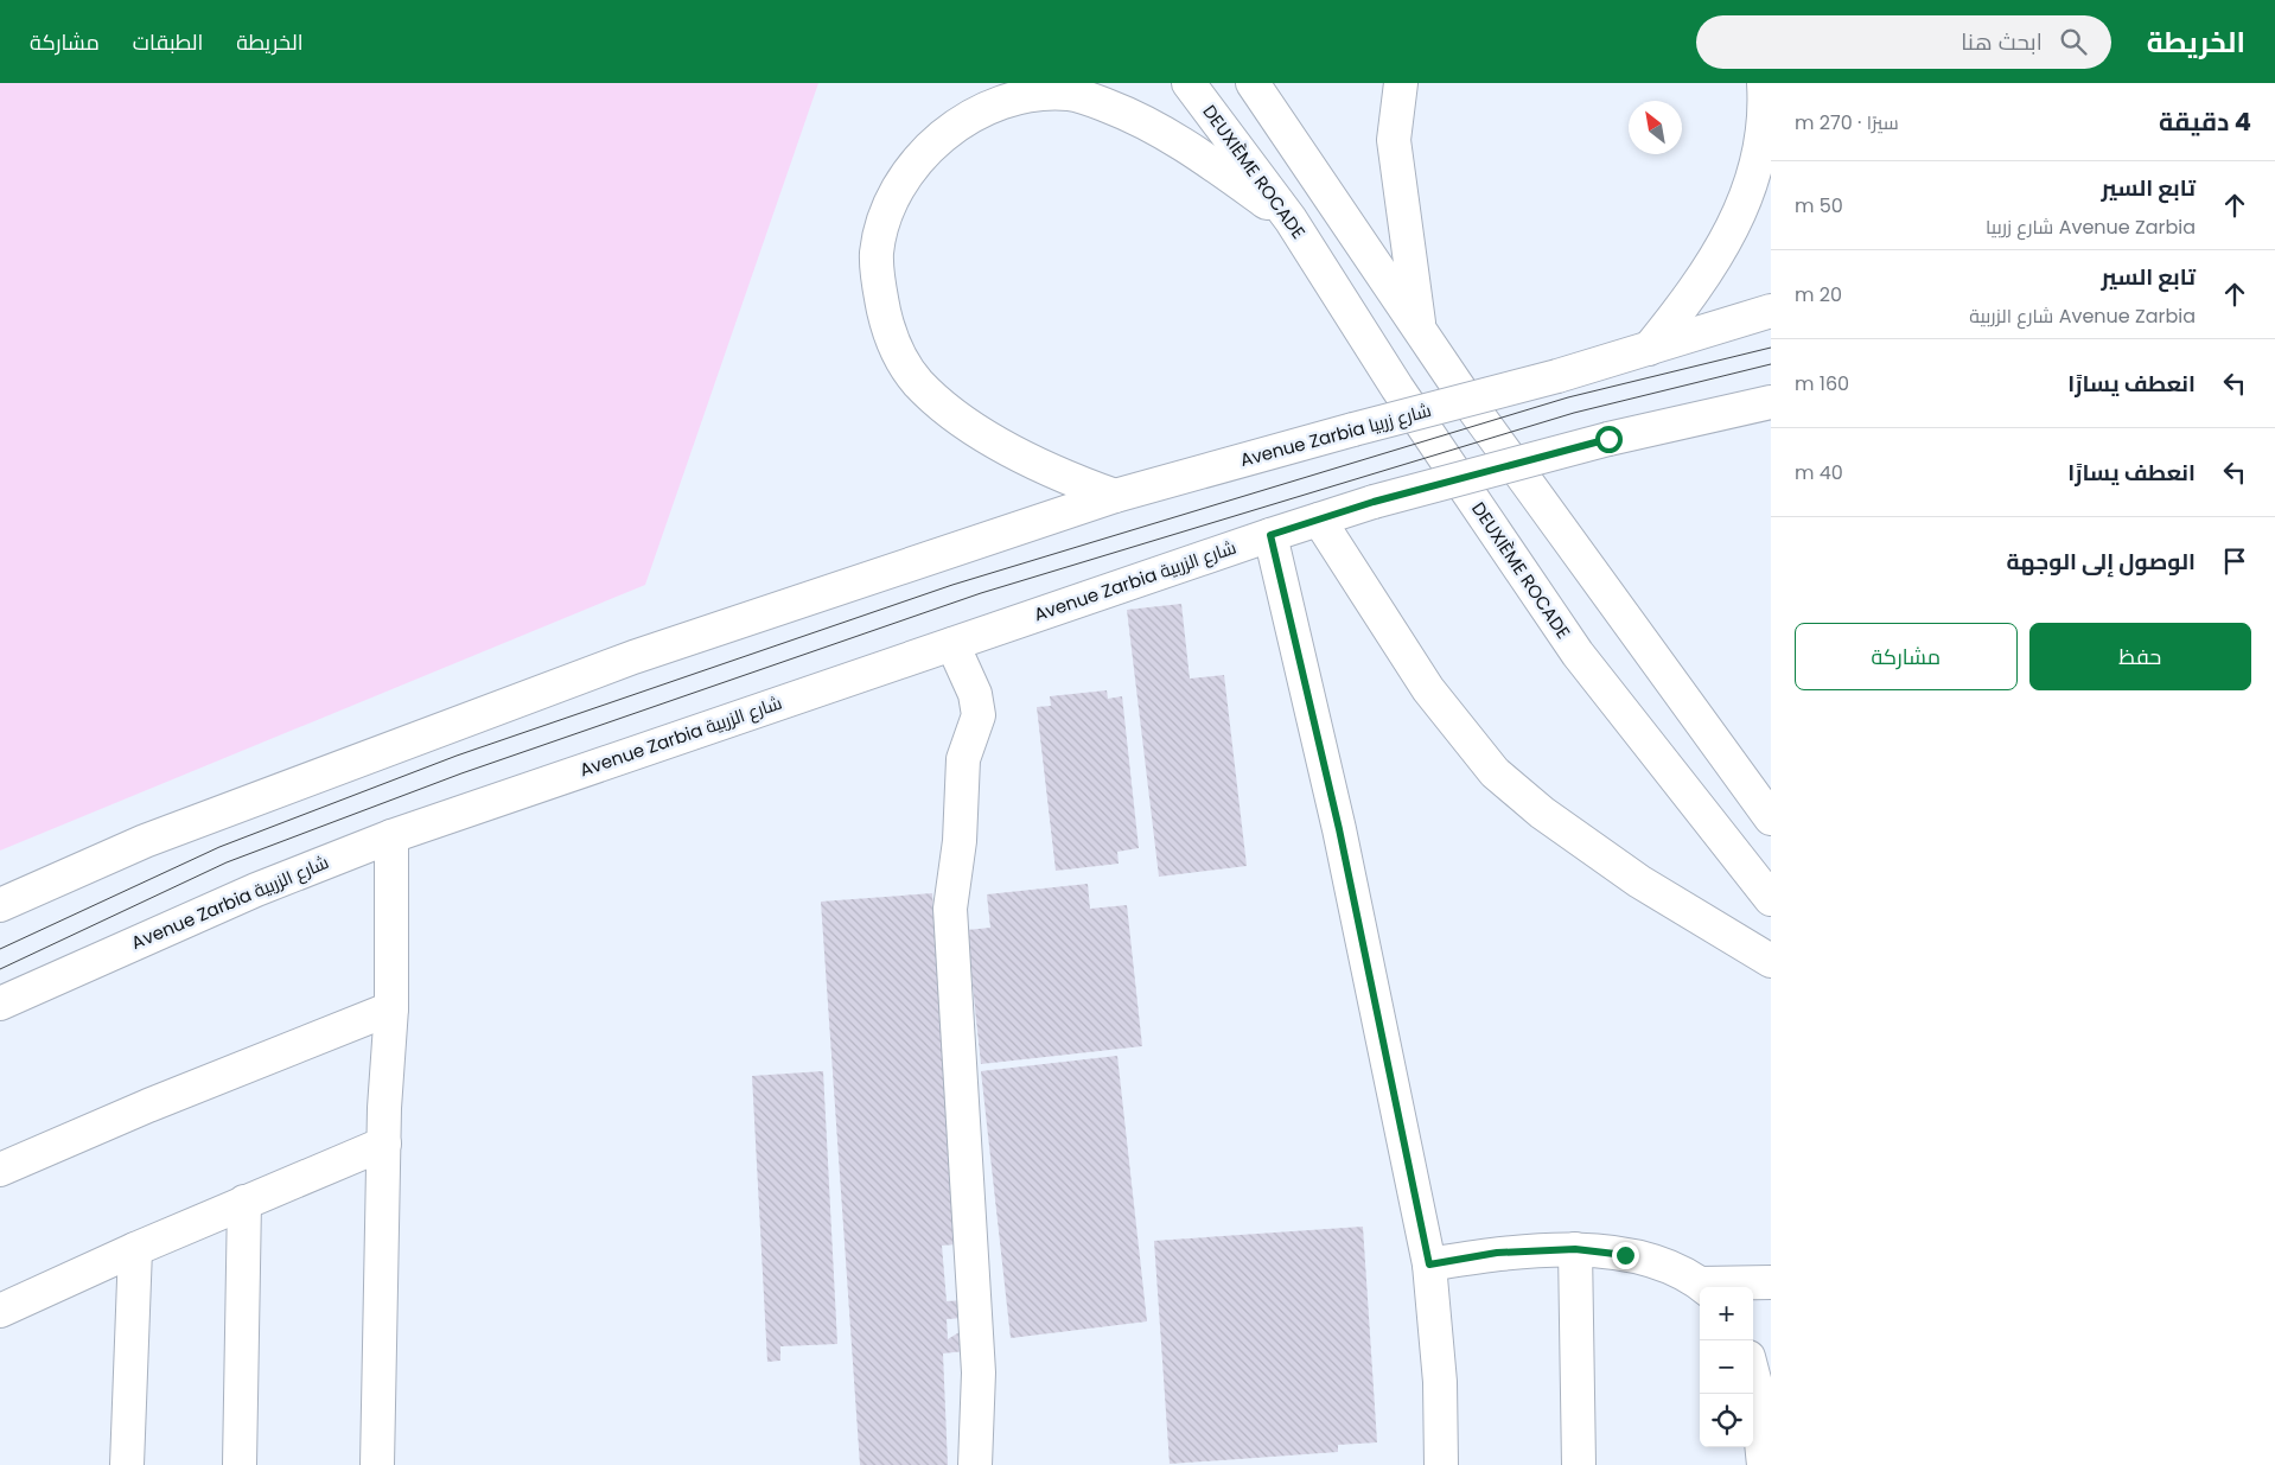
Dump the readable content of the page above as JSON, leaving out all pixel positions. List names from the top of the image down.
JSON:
{
  "streets": {
    "main road": ["DEUXIÈME ROCADE", "Avenue Zarbia شارع زربيا", "Avenue Zarbia شارع الزربية"]
  },
  "north": "top left",
  "page": {
    "header": "الخريطة",
    "search": "ابحث هنا",
    "nav": ["الخريطة", "الطبقات", "مشاركة"],
    "heading": ["4 دقيقة", "سيرًا · 270 m"],
    "list": [
      ["تابع السير", "Avenue Zarbia شارع زربيا", "50 m"],
      ["تابع السير", "Avenue Zarbia شارع الزربية", "20 m"],
      ["انعطف يسارًا", "160 m"],
      ["انعطف يسارًا", "40 m"],
      "الوصول إلى الوجهة"
    ],
    "buttons": ["حفظ", "مشاركة"],
    "map_buttons": ["+", "−"]
  }
}
